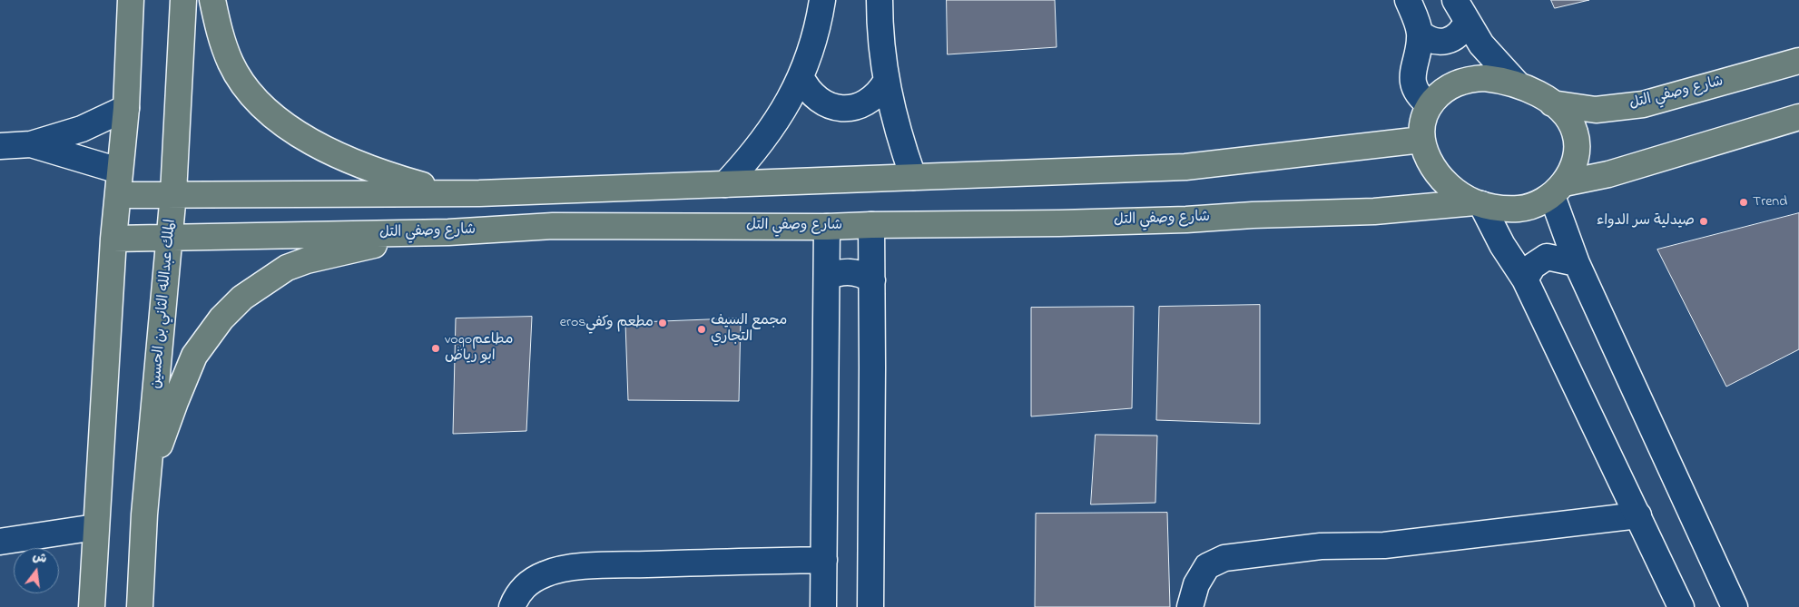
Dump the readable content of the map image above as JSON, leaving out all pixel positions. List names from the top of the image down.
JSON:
{
  "streets": {
    "main road": ["شارع وصفي التل", "الملك عبدالله الثاني بن الحسين"]
  },
  "crossings": [
    ["شارع وصفي التل", "الملك عبدالله الثاني بن الحسين"]
  ],
  "places": [
    "Trend",
    "صيدلية سر الدواء",
    "erosمطعم وكفي",
    "مجمع السيف التجاري",
    "vogoمطاعم ابو رياض"
  ],
  "north": "top"
}
